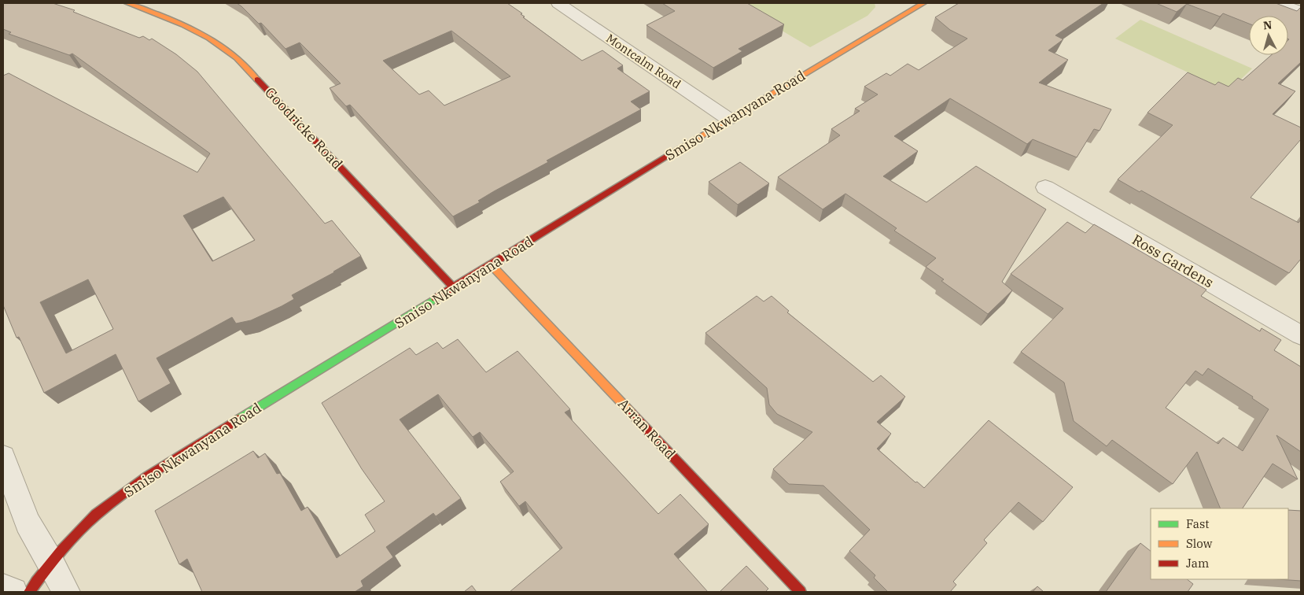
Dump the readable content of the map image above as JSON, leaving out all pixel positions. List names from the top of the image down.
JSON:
{
  "streets": {
    "street": [
      "Montcalm Road",
      "Smiso Nkwanyana Road",
      "Goodricke Road",
      "Ross Gardens",
      "Arran Road"
    ]
  },
  "crossings": [
    ["Montcalm Road", "Smiso Nkwanyana Road"],
    ["Smiso Nkwanyana Road", "Goodricke Road"],
    ["Smiso Nkwanyana Road", "Arran Road"]
  ],
  "legend": ["Fast", "Slow", "Jam"],
  "north": "top"
}
